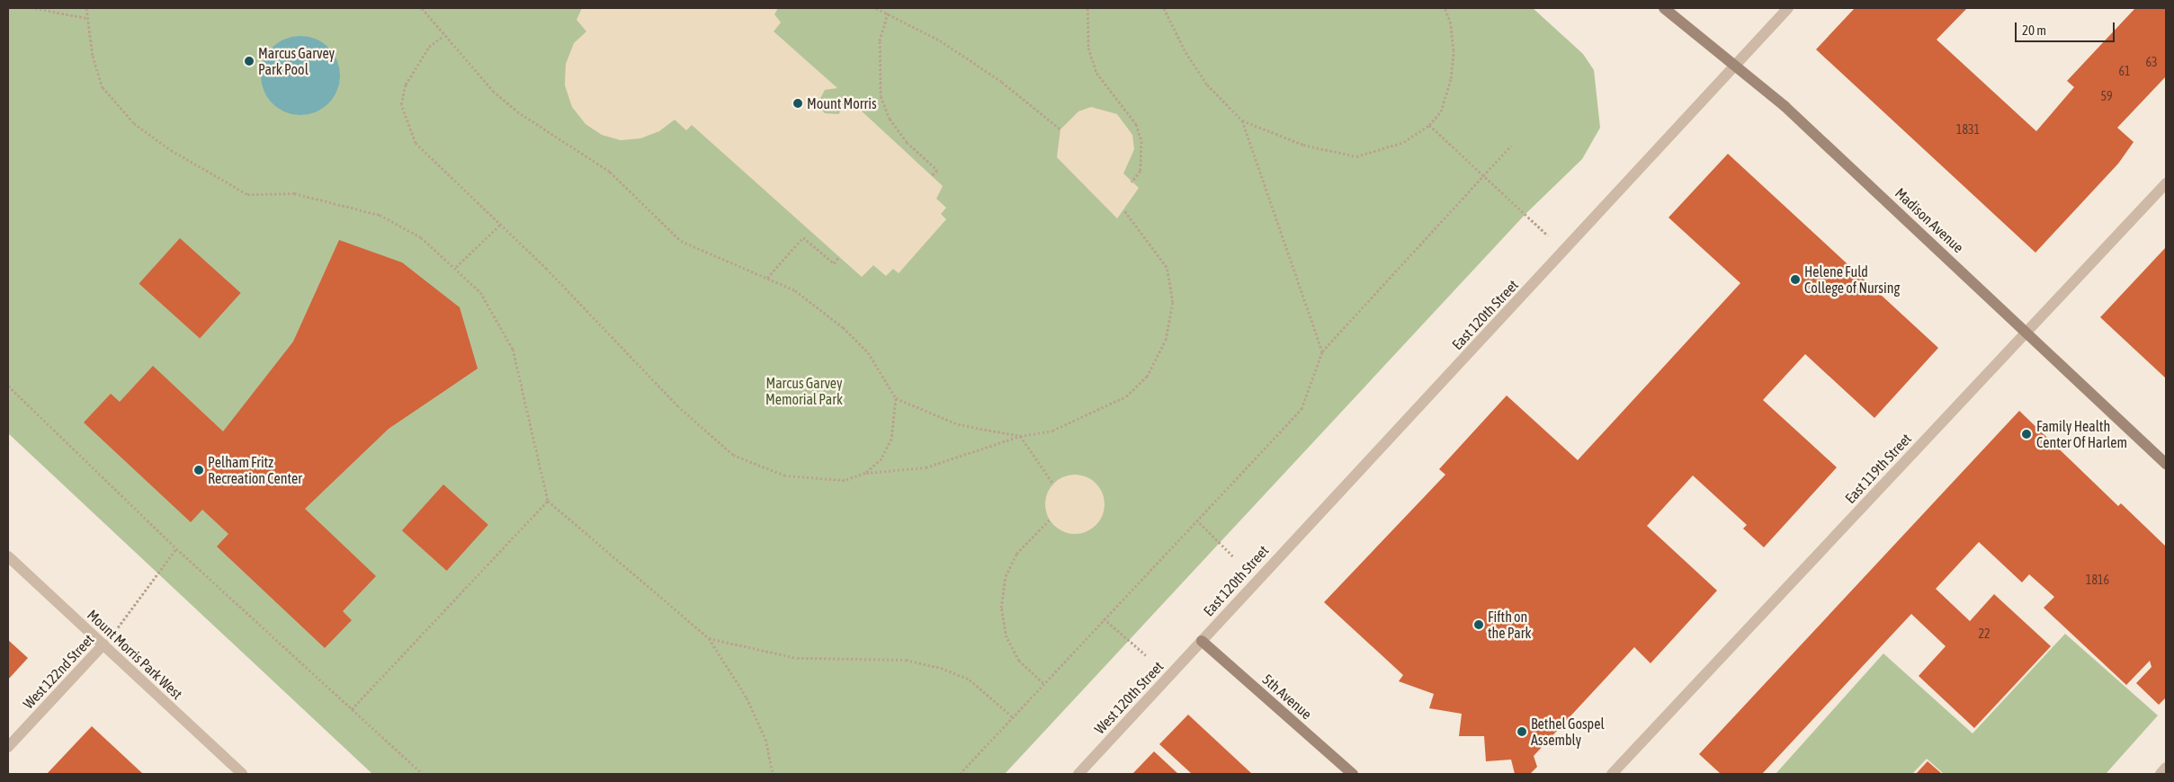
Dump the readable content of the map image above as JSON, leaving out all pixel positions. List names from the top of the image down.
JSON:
{
  "streets": {
    "main road": ["Madison Avenue", "5th Avenue"],
    "street": [
      "East 120th Street",
      "East 119th Street",
      "Mount Morris Park West",
      "West 122nd Street",
      "West 120th Street"
    ]
  },
  "crossings": [
    ["Madison Avenue", "East 120th Street"],
    ["Madison Avenue", "East 119th Street"],
    ["East 120th Street", "5th Avenue"],
    ["East 120th Street", "West 120th Street"],
    ["Mount Morris Park West", "West 122nd Street"],
    ["5th Avenue", "West 120th Street"]
  ],
  "parks": ["Marcus Garvey Memorial Park"],
  "places": [
    "Marcus Garvey Park Pool",
    "Mount Morris",
    "Helene Fuld College of Nursing",
    "Family Health Center Of Harlem",
    "Pelham Fritz Recreation Center",
    "Fifth on the Park",
    "Bethel Gospel Assembly"
  ],
  "house_numbers": [
    "63",
    "61",
    "59",
    "1831",
    "1816",
    "22"
  ],
  "scale_bar": "20 m"
}
